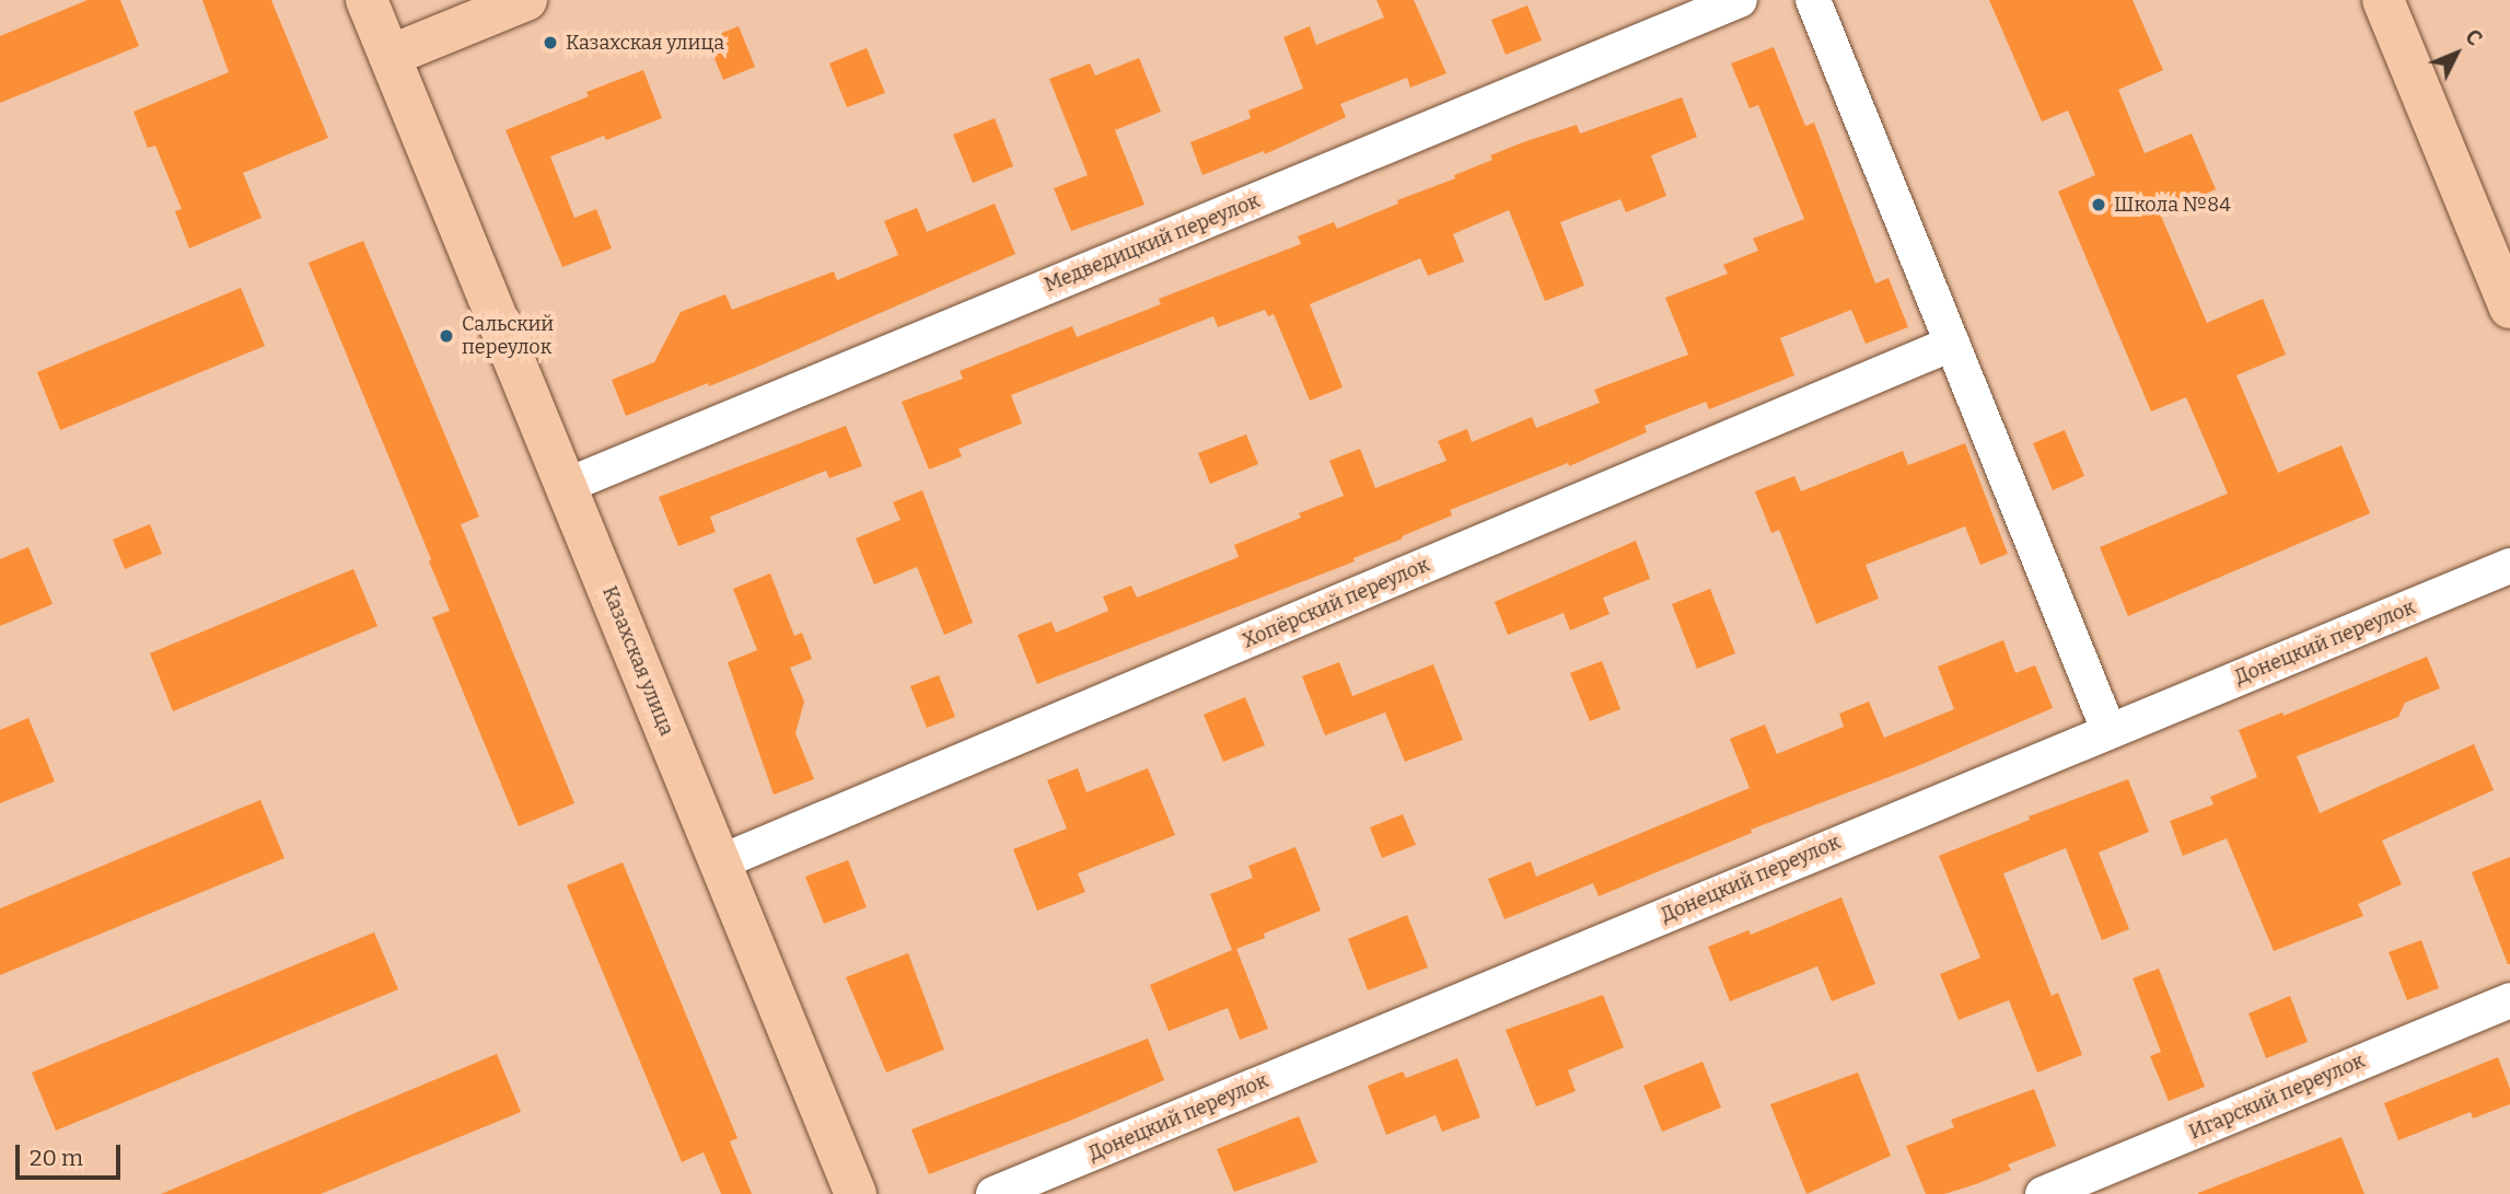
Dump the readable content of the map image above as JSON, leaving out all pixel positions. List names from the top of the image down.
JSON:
{
  "streets": {
    "main road": ["Казахская улица"],
    "street": [
      "Медведицкий переулок",
      "Хопёрский переулок",
      "Донецкий переулок",
      "Игарский переулок"
    ]
  },
  "crossings": [
    ["Медведицкий переулок", "Казахская улица"],
    ["Хопёрский переулок", "Казахская улица"]
  ],
  "places": ["Казахская улица", "Школа №84", "Сальский переулок"],
  "scale_bar": "20 m",
  "north": "top right"
}
